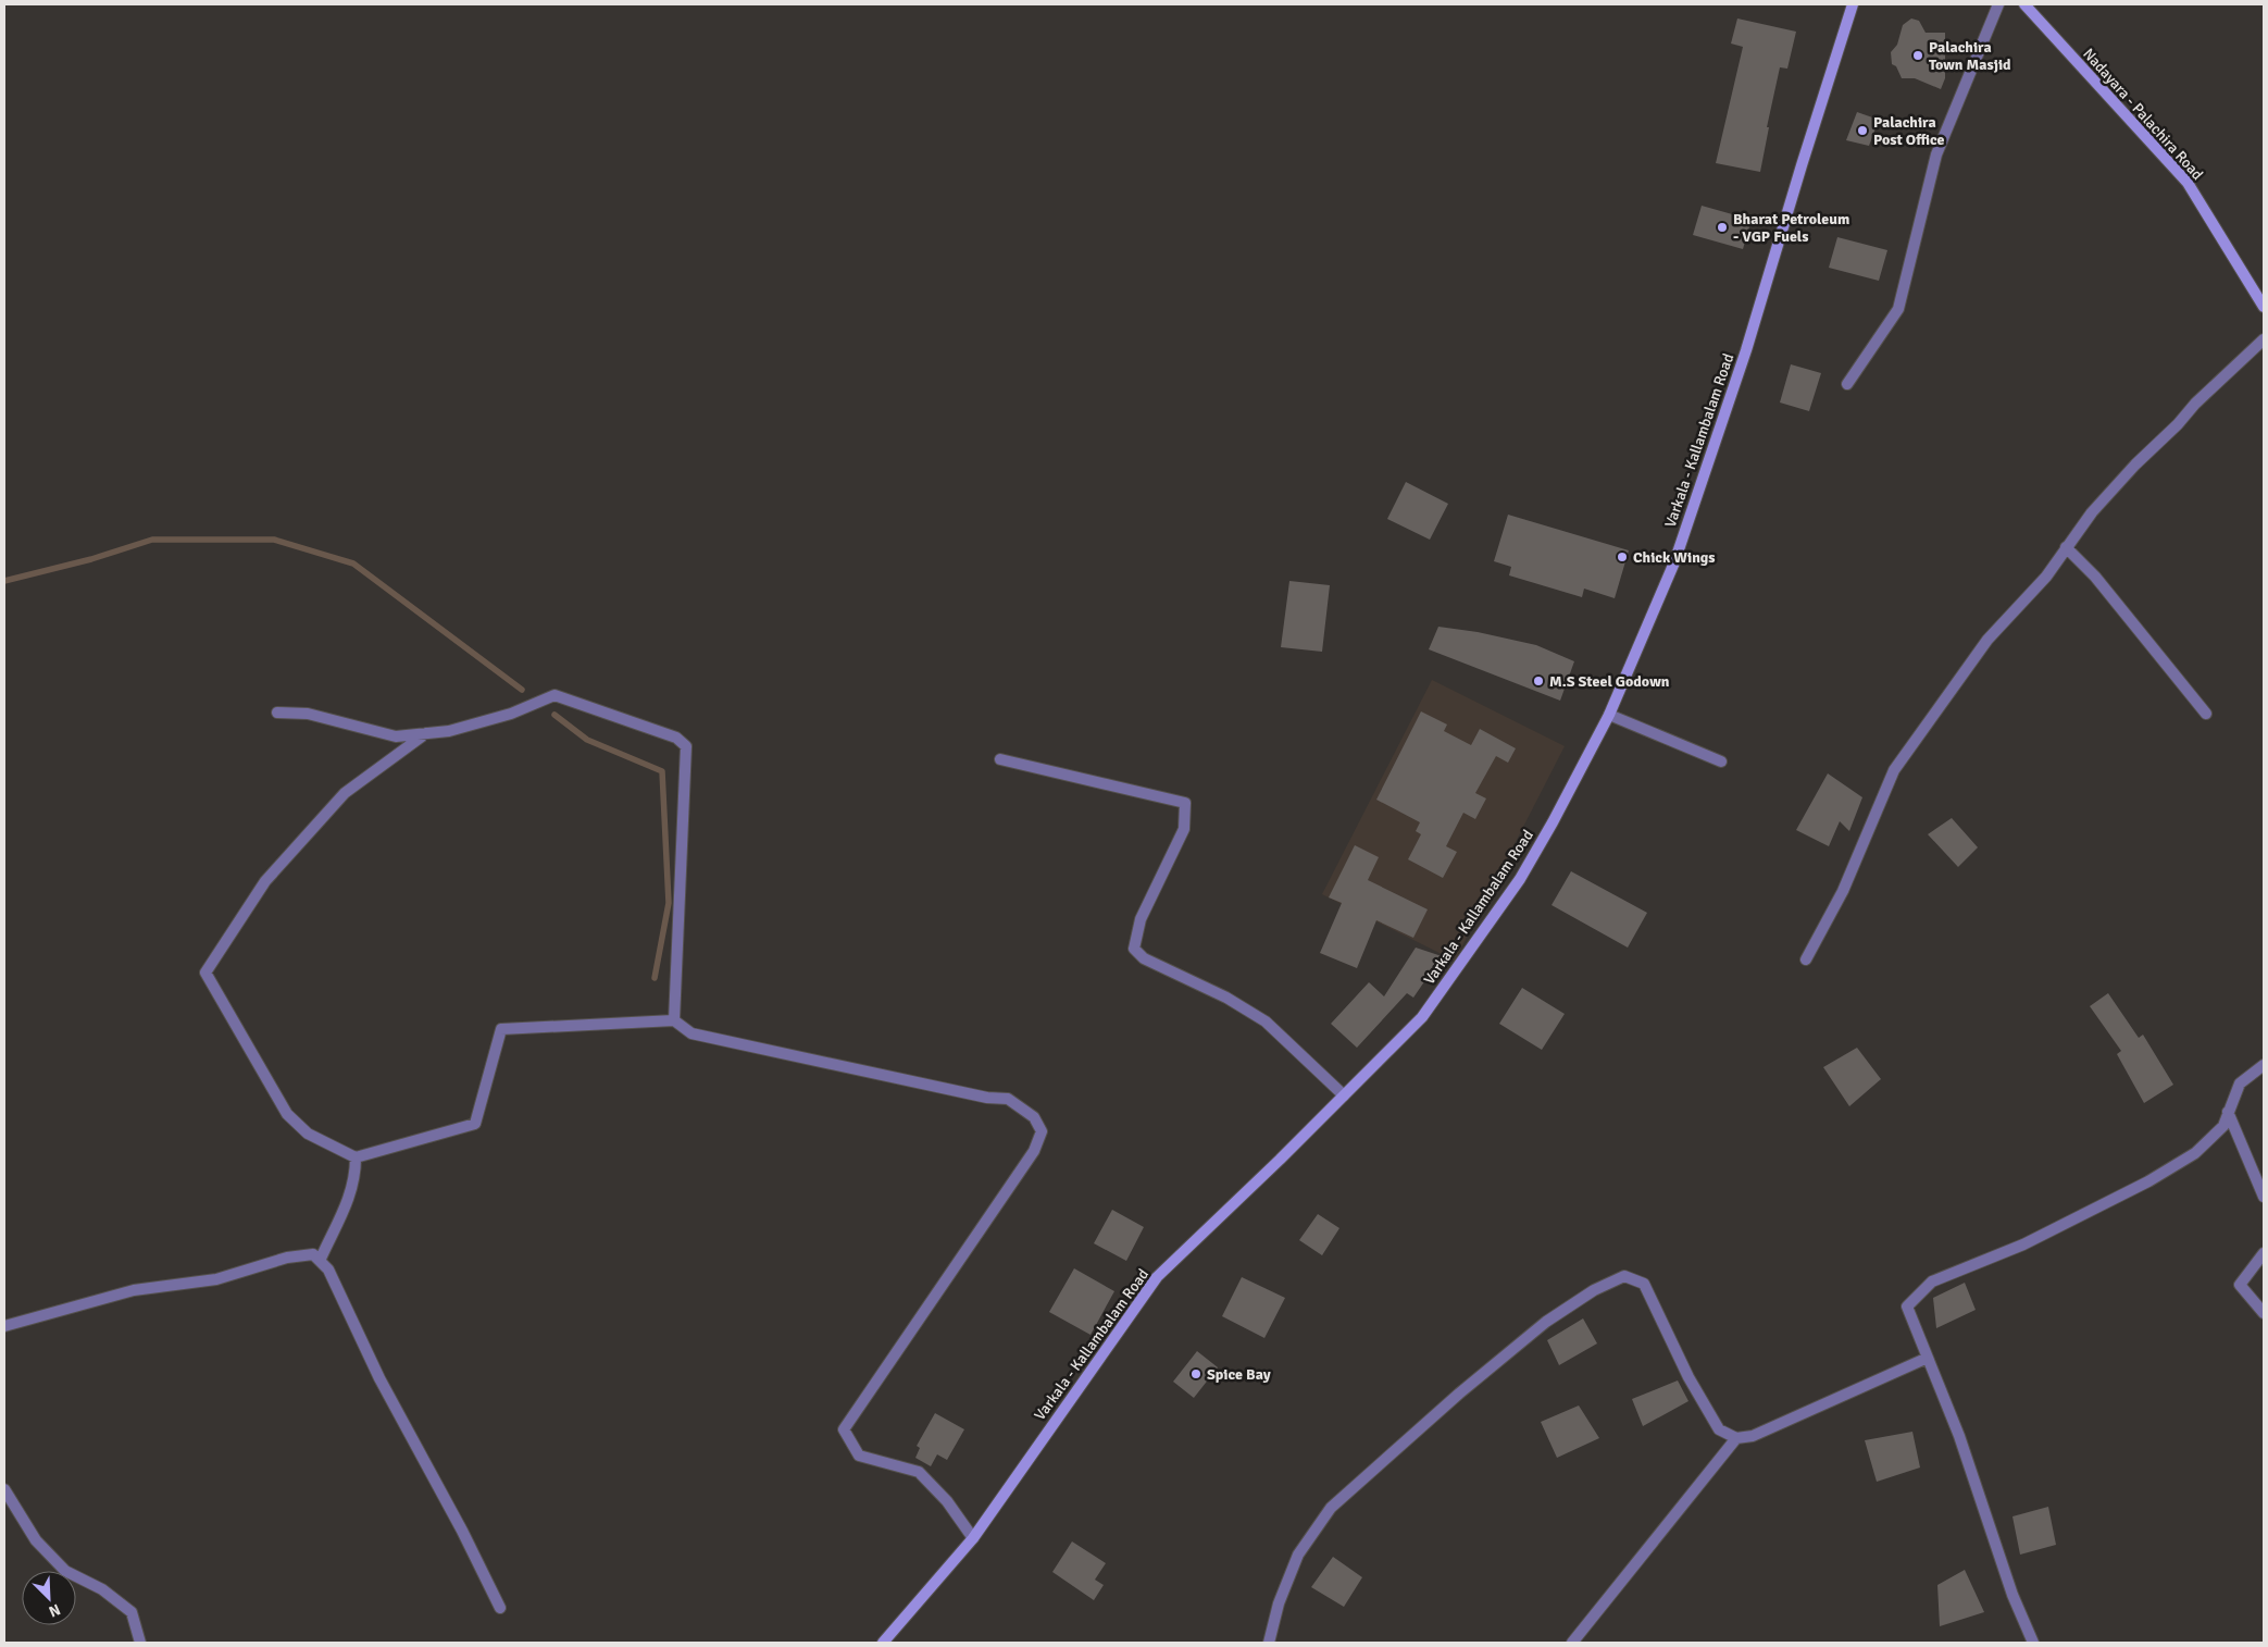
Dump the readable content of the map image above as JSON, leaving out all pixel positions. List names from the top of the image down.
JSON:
{
  "streets": {
    "main road": ["Nadayara - Palachira Road", "Varkala - Kallambalam Road"]
  },
  "places": [
    "Palachira Town Masjid",
    "Palachira Post Office",
    "Bharat Petroleum - VGP Fuels",
    "Chick Wings",
    "M.S Steel Godown",
    "Spice Bay"
  ],
  "north": "bottom right"
}
